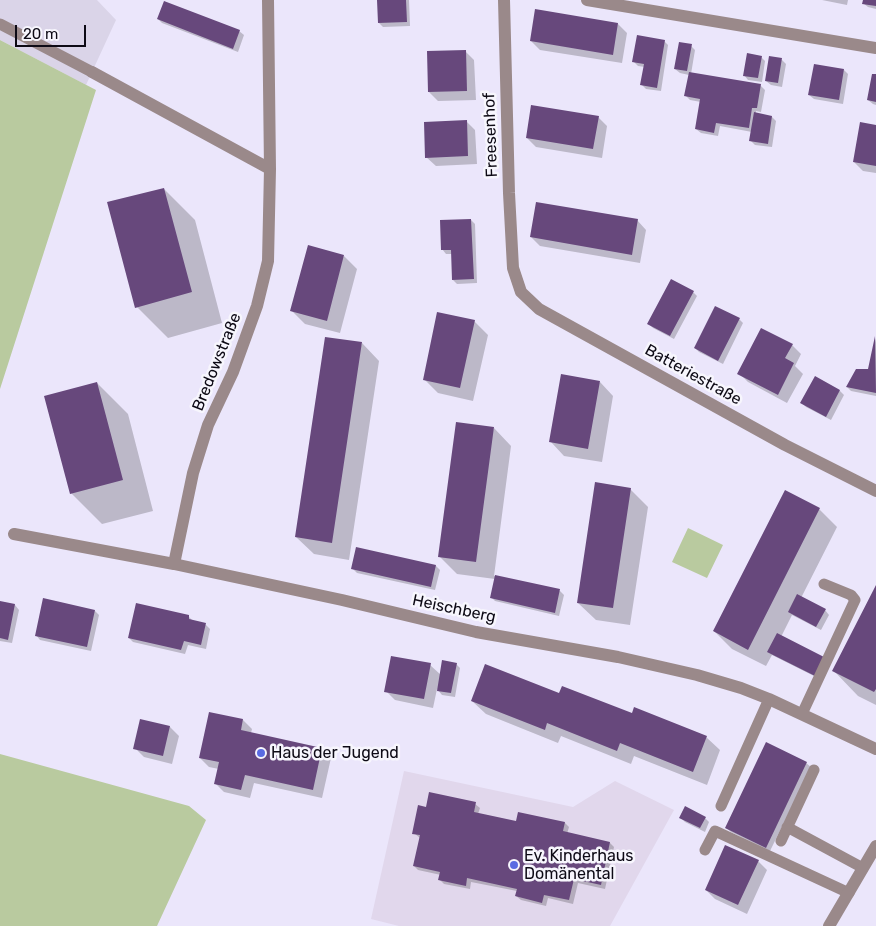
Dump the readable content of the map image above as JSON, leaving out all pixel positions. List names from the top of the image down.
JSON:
{
  "streets": {
    "street": [
      "Freesenhof",
      "Bredowstraße",
      "Batteriestraße",
      "Heischberg"
    ]
  },
  "crossings": [
    ["Freesenhof", "Batteriestraße"],
    ["Bredowstraße", "Heischberg"]
  ],
  "places": ["Haus der Jugend", "Ev. Kinderhaus Domänental"],
  "scale_bar": "20 m"
}
